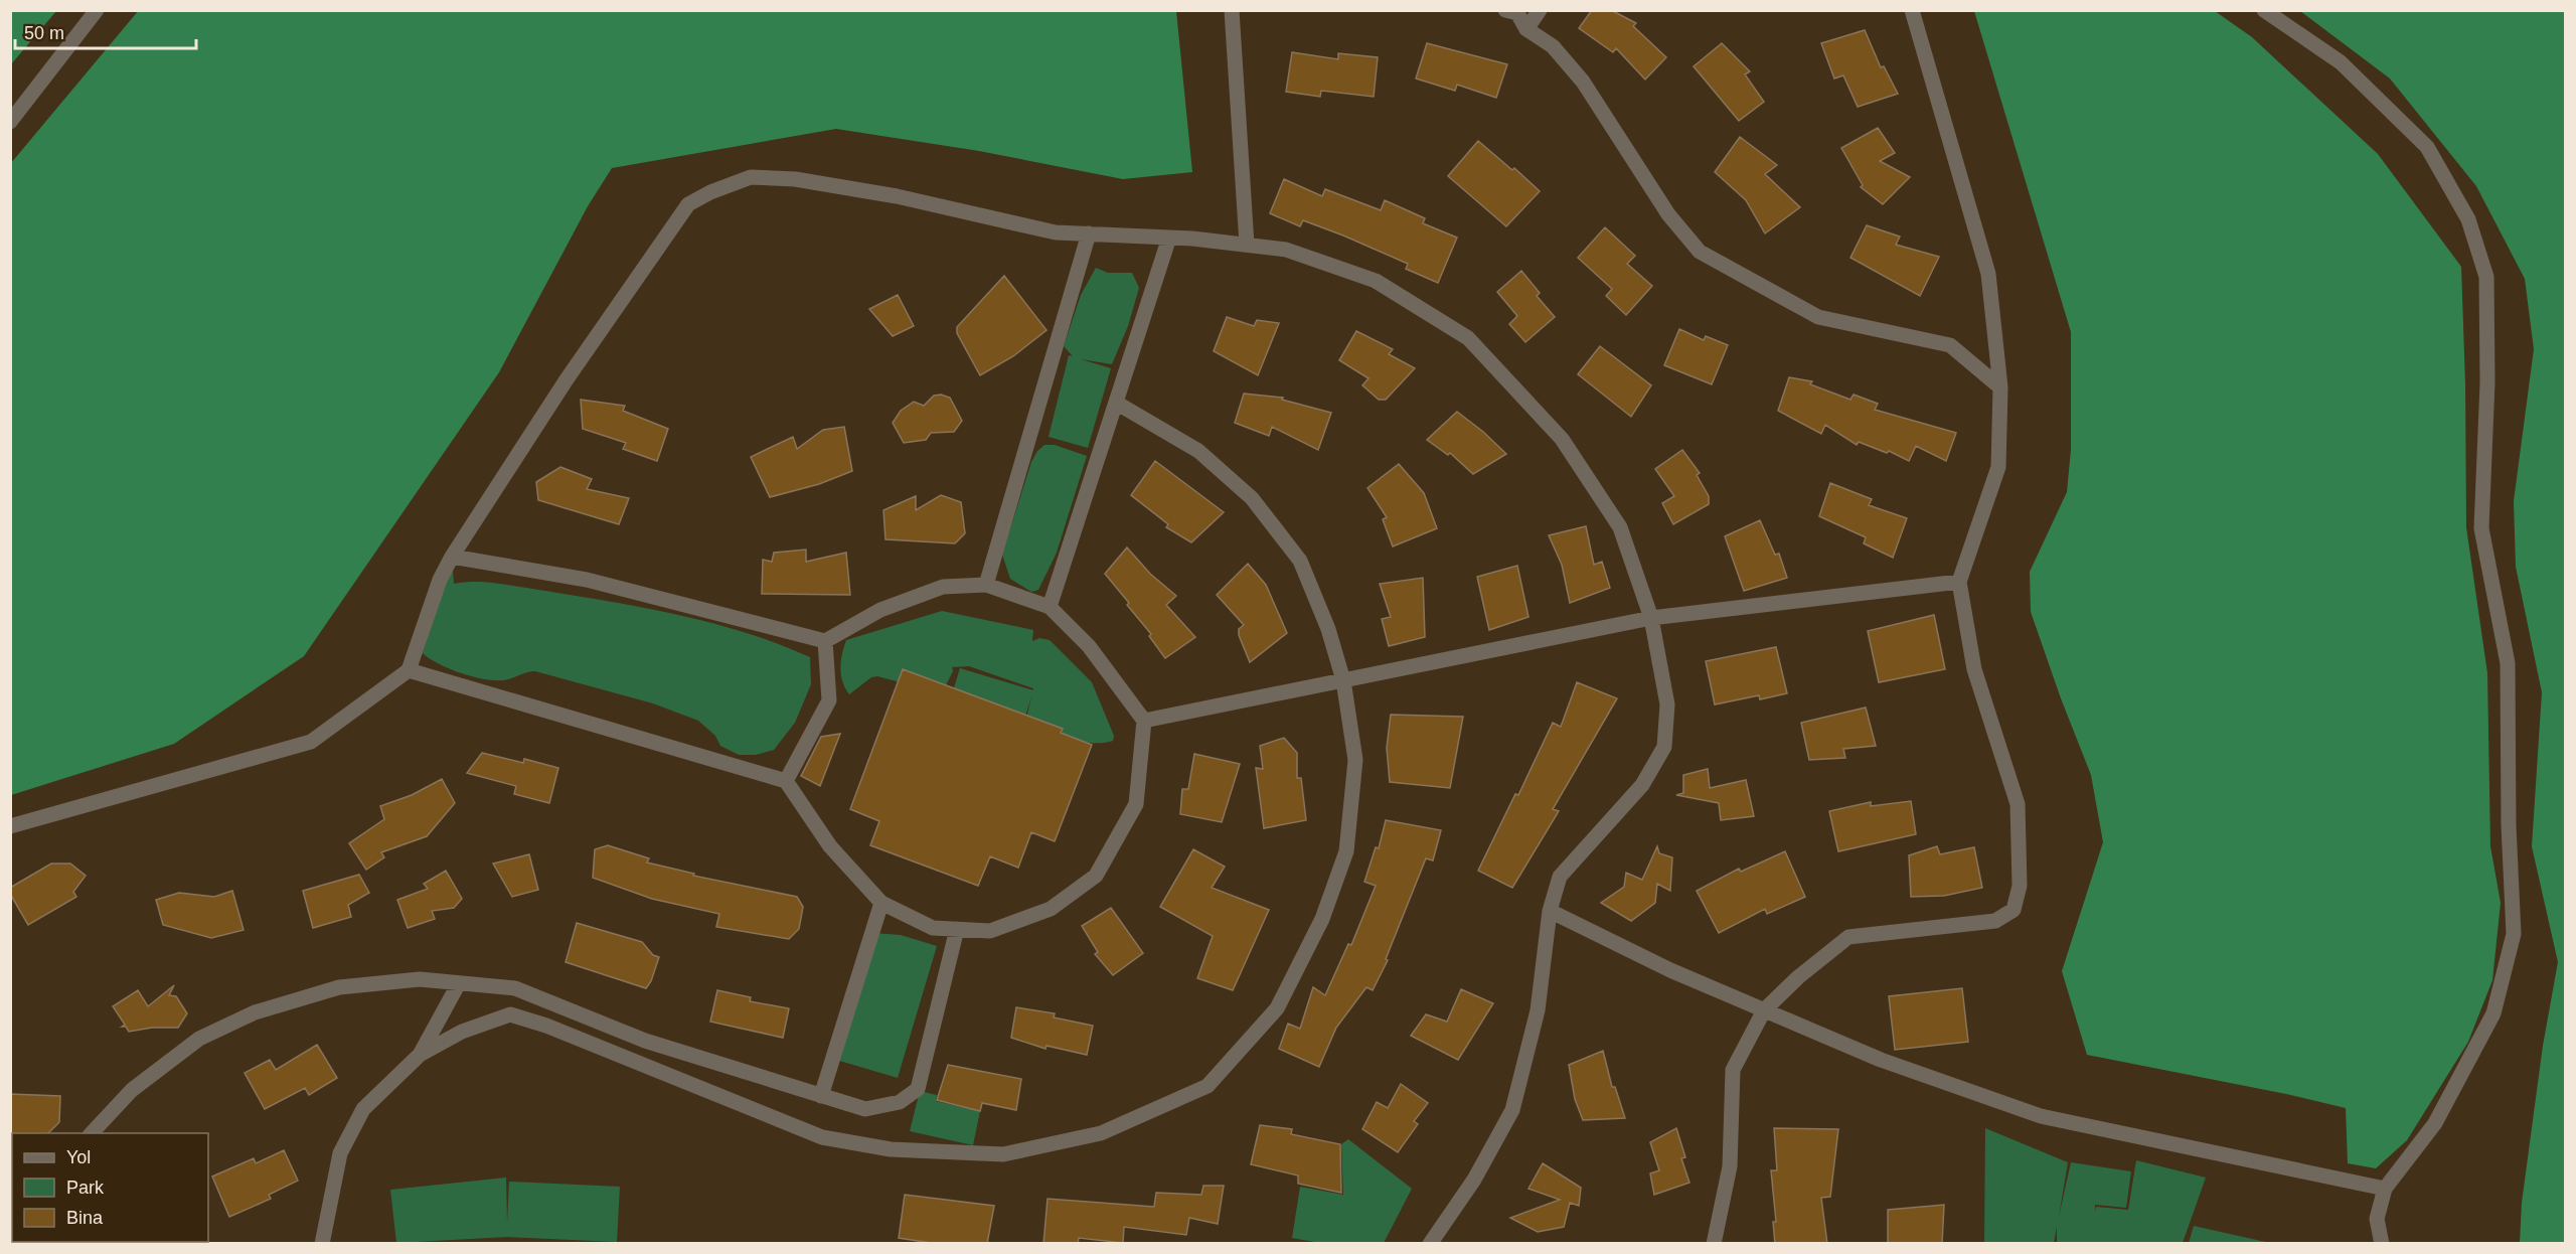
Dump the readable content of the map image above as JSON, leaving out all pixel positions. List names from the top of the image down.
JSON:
{
  "legend": ["Yol", "Park", "Bina"],
  "scale_bar": "50 m"
}
